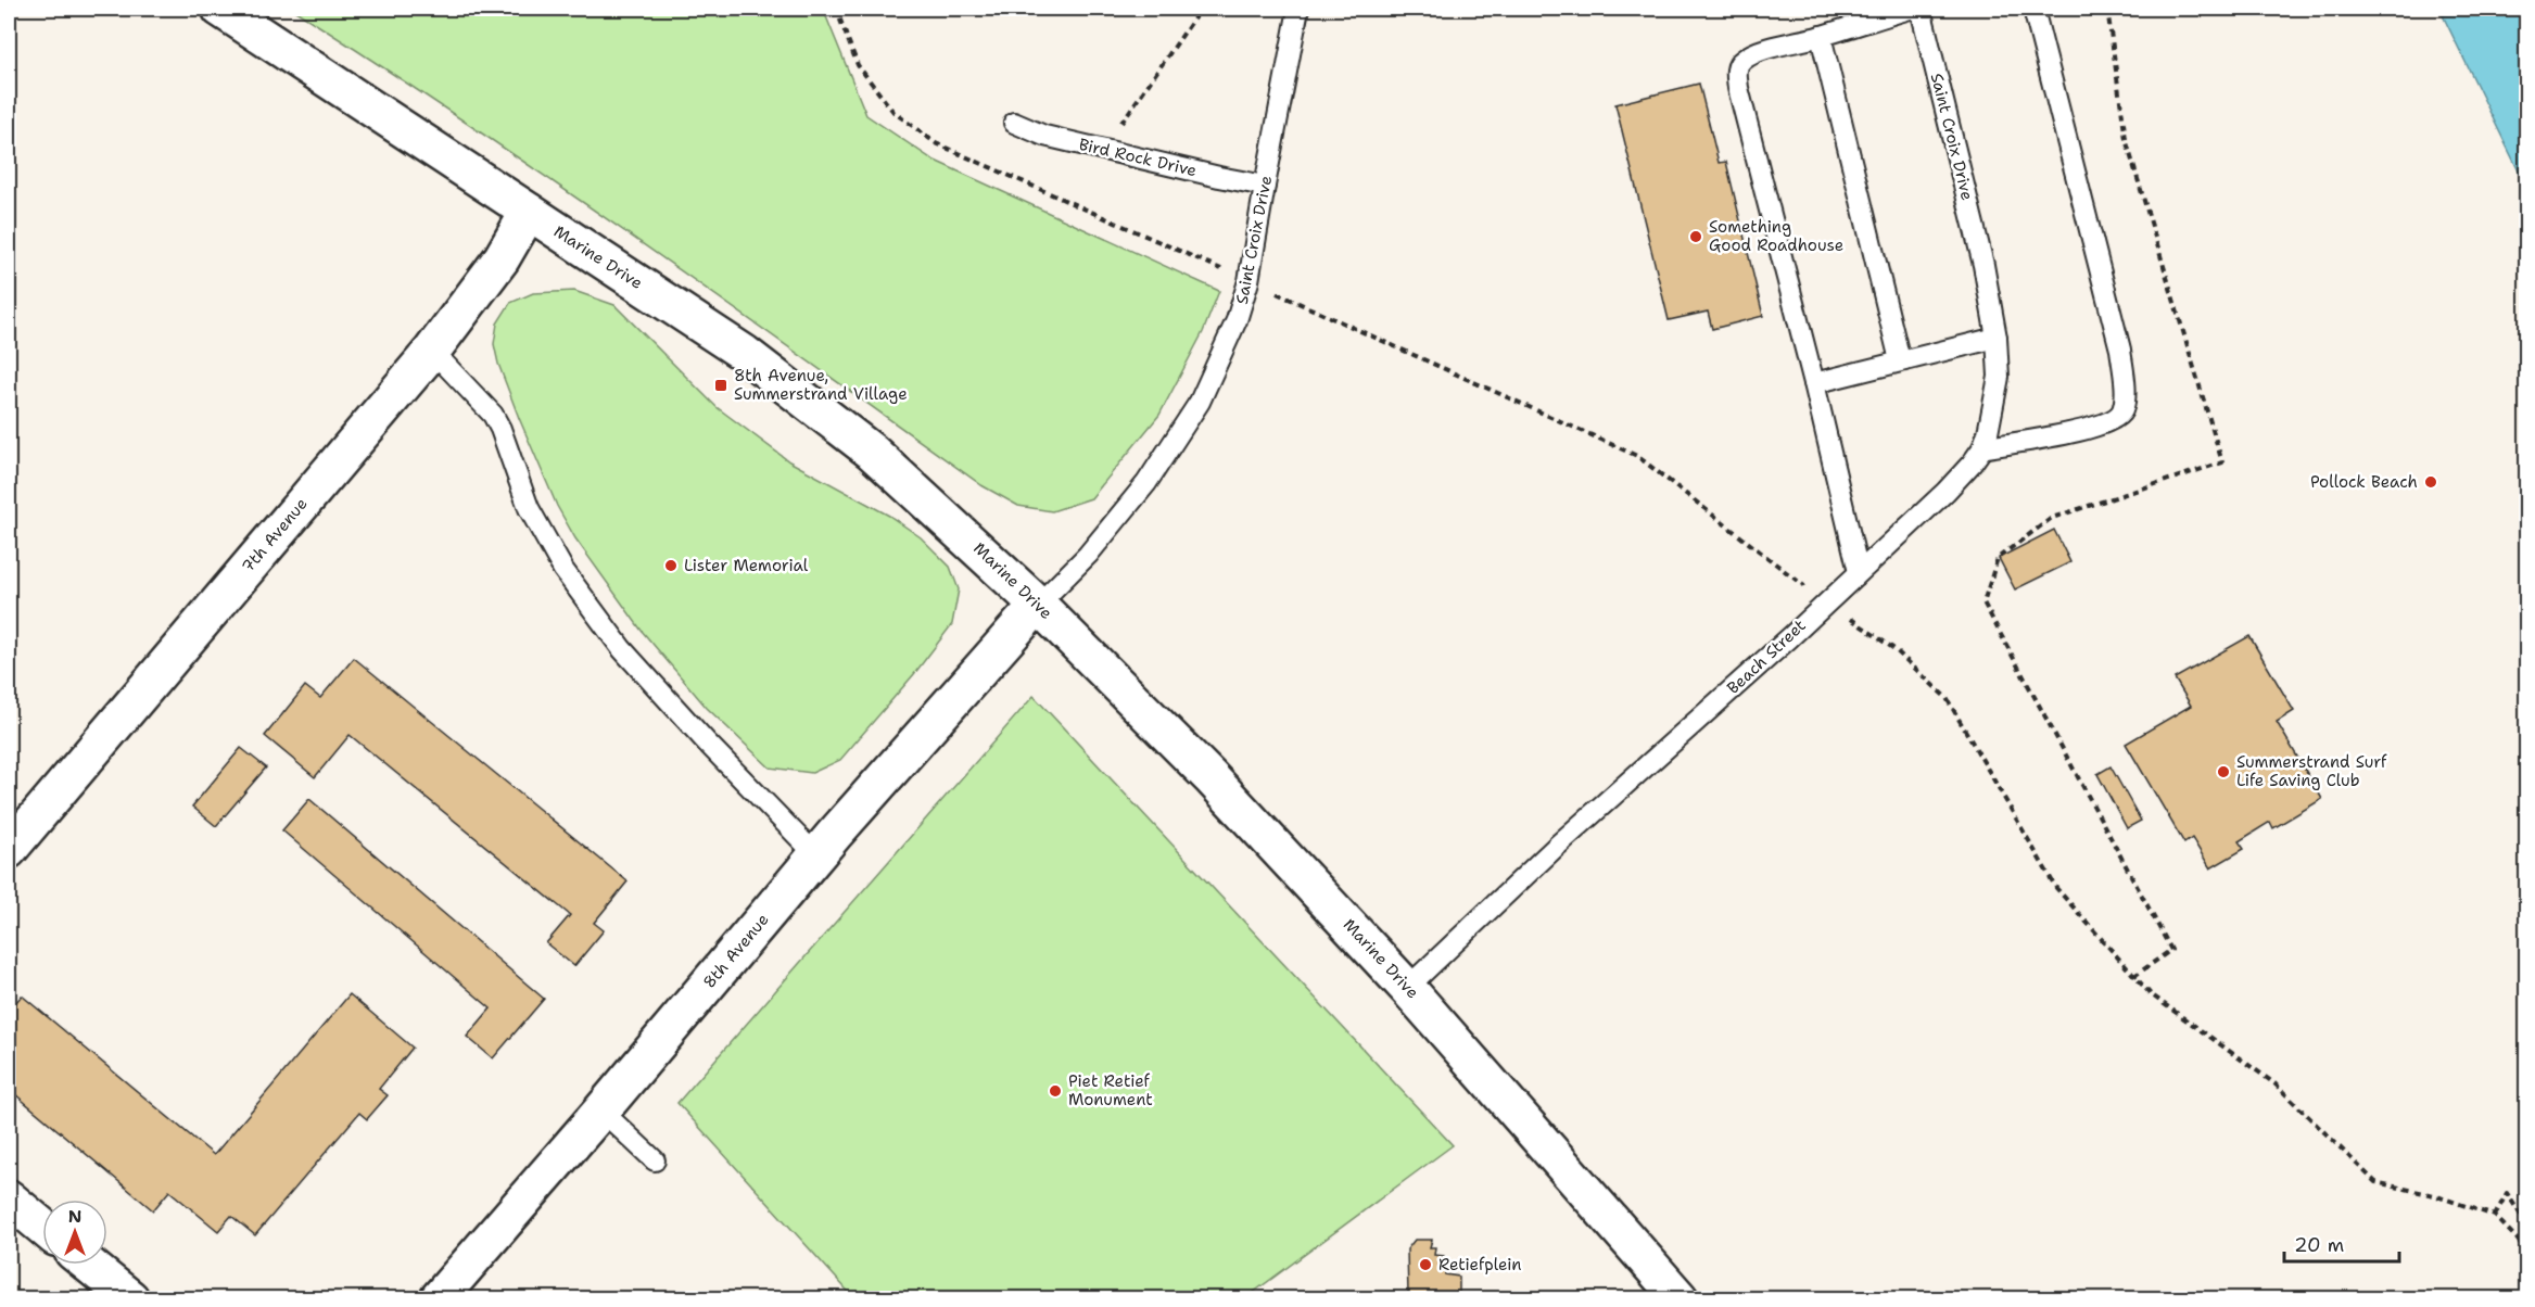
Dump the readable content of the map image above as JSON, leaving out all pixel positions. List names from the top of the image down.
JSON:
{
  "streets": {
    "main road": ["Marine Drive", "7th Avenue", "8th Avenue"],
    "lane": ["Saint Croix Drive", "Bird Rock Drive", "Beach Street"]
  },
  "crossings": [
    ["Saint Croix Drive", "Bird Rock Drive"],
    ["Saint Croix Drive", "Marine Drive"],
    ["Saint Croix Drive", "Beach Street"],
    ["Saint Croix Drive", "8th Avenue"],
    ["Marine Drive", "7th Avenue"],
    ["Marine Drive", "Beach Street"],
    ["Marine Drive", "8th Avenue"]
  ],
  "places": {
    "other": [
      "Something Good Roadhouse",
      "Pollock Beach",
      "Lister Memorial",
      "Summerstrand Surf Life Saving Club",
      "Piet Retief Monument",
      "Retiefplein"
    ],
    "transit": ["8th Avenue, Summerstrand Village"]
  },
  "scale_bar": "20 m",
  "north": "top"
}
